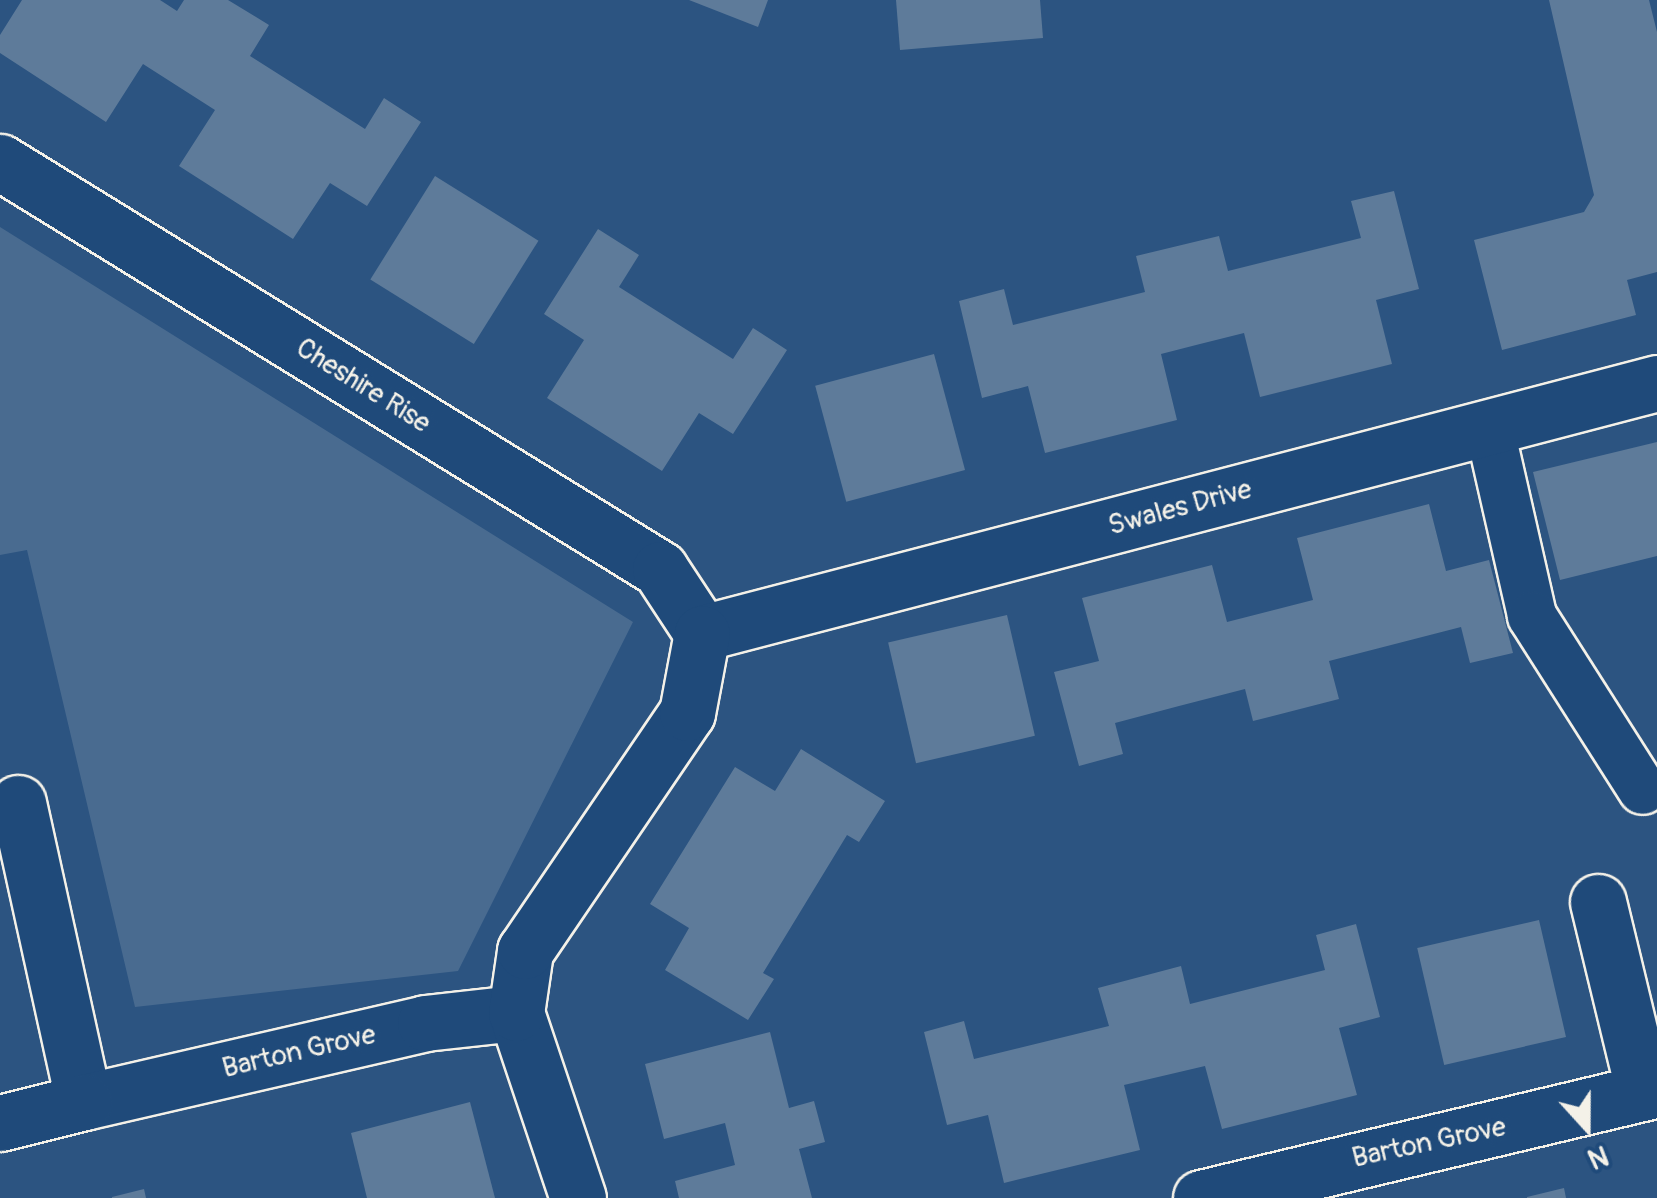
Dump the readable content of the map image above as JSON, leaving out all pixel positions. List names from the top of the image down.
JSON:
{
  "streets": {
    "street": ["Cheshire Rise", "Swales Drive", "Barton Grove"]
  },
  "crossings": [
    ["Cheshire Rise", "Swales Drive"]
  ],
  "north": "bottom"
}
